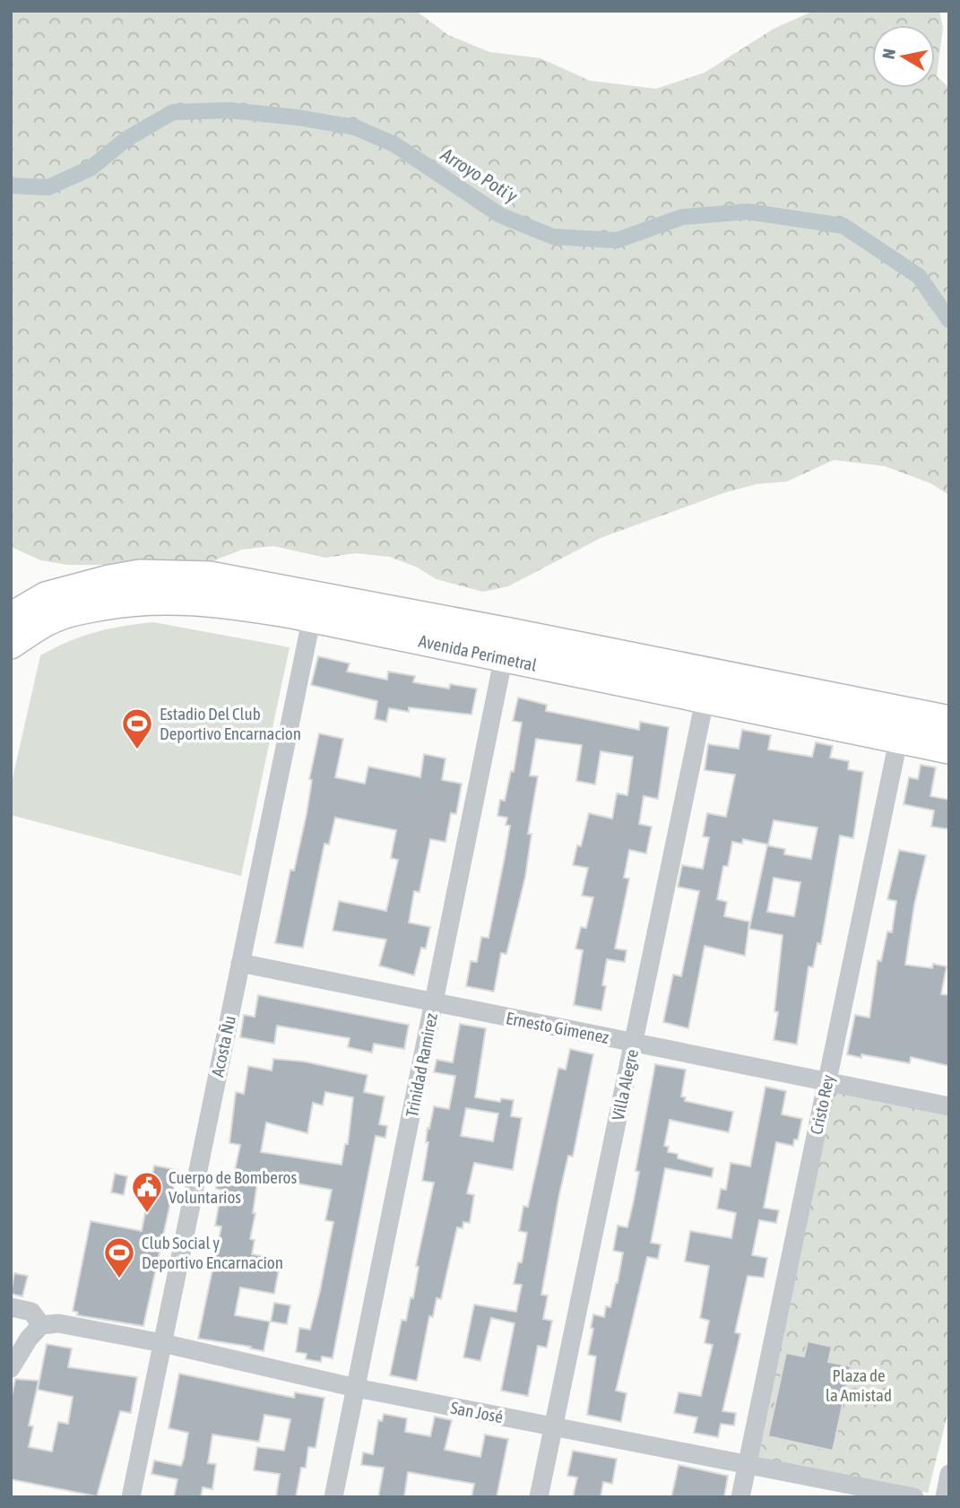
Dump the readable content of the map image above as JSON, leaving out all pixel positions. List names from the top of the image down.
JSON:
{
  "streets": {
    "main road": ["Avenida Perimetral"],
    "street": [
      "Ernesto Gimenez",
      "Acosta Ñu",
      "Trinidad Ramirez",
      "Villa Alegre",
      "Cristo Rey",
      "San José"
    ]
  },
  "crossings": [
    ["Avenida Perimetral", "Acosta Ñu"],
    ["Avenida Perimetral", "Trinidad Ramirez"],
    ["Avenida Perimetral", "Villa Alegre"],
    ["Avenida Perimetral", "Cristo Rey"],
    ["Ernesto Gimenez", "Acosta Ñu"],
    ["Ernesto Gimenez", "Trinidad Ramirez"],
    ["Ernesto Gimenez", "Villa Alegre"],
    ["Ernesto Gimenez", "Cristo Rey"],
    ["Acosta Ñu", "San José"],
    ["Trinidad Ramirez", "San José"],
    ["Villa Alegre", "San José"],
    ["Cristo Rey", "San José"]
  ],
  "water": ["Arroyo Poti´y"],
  "parks": ["Plaza de la Amistad"],
  "places": {
    "sports": ["Estadio Del Club Deportivo Encarnacion", "Club Social y Deportivo Encarnacion"],
    "public building": ["Cuerpo de Bomberos Voluntarios"]
  },
  "north": "left"
}
